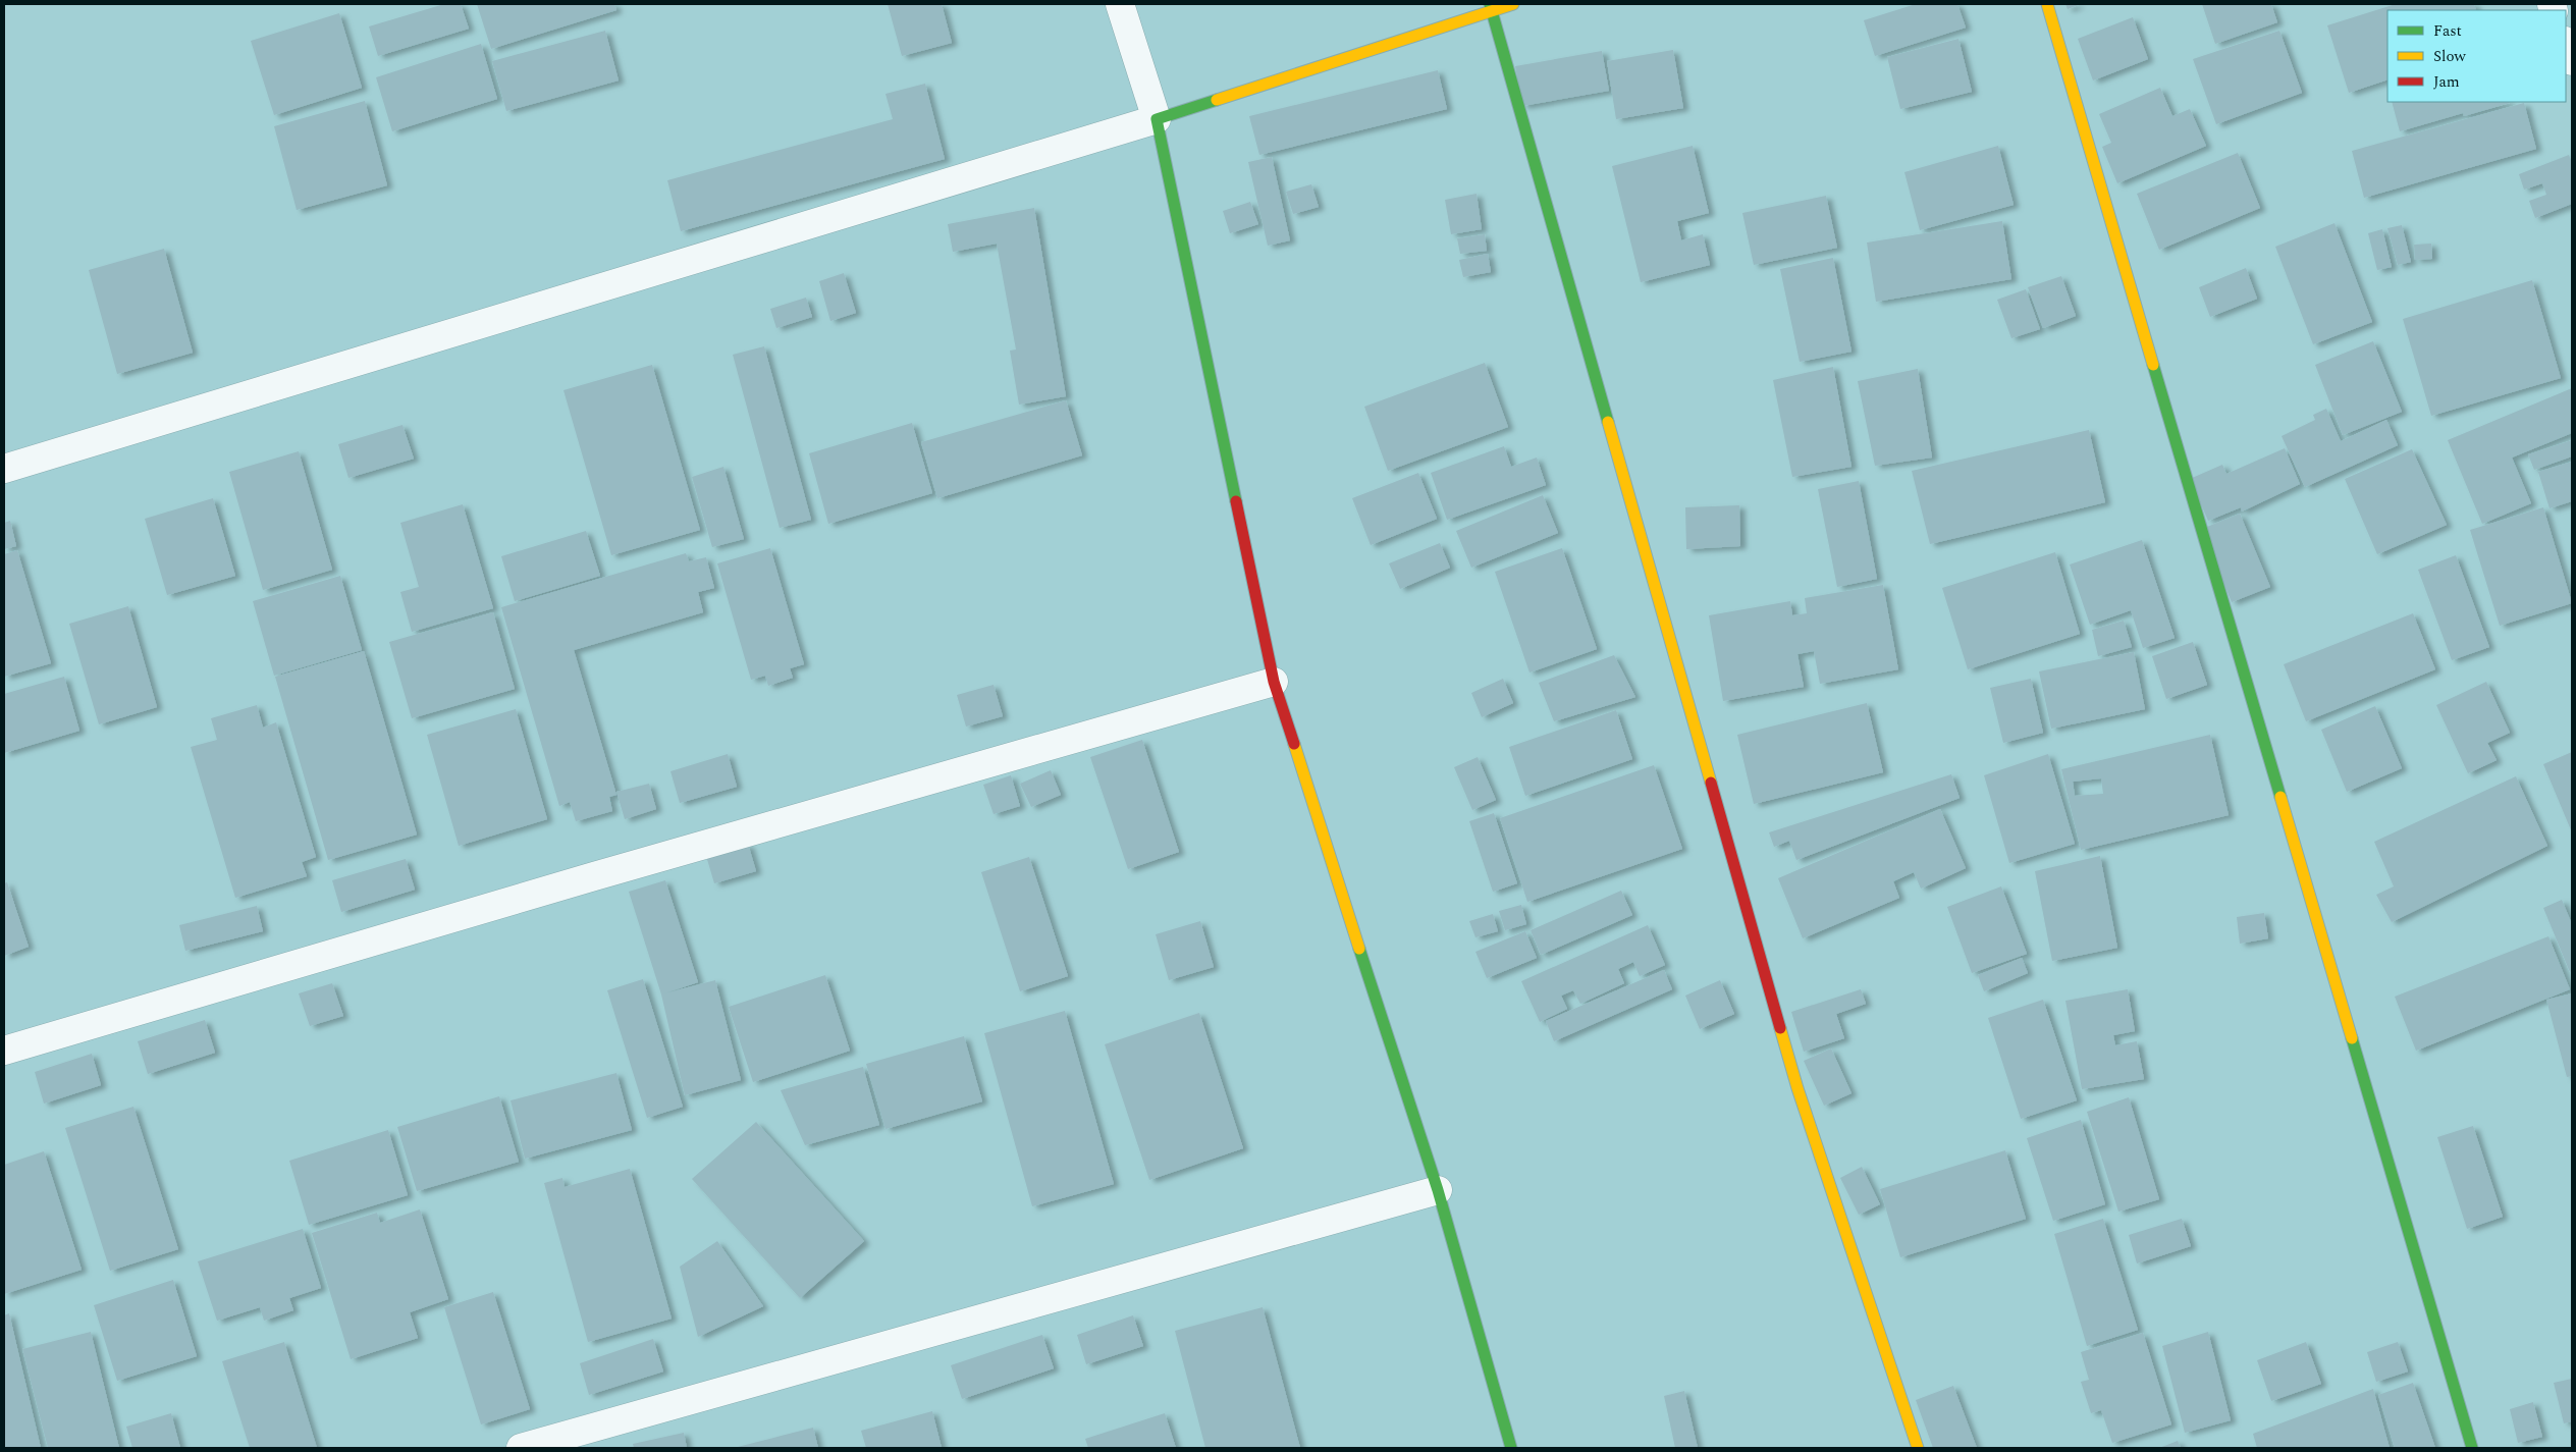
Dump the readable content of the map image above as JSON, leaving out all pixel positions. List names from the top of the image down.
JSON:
{
  "legend": ["Fast", "Slow", "Jam"]
}
